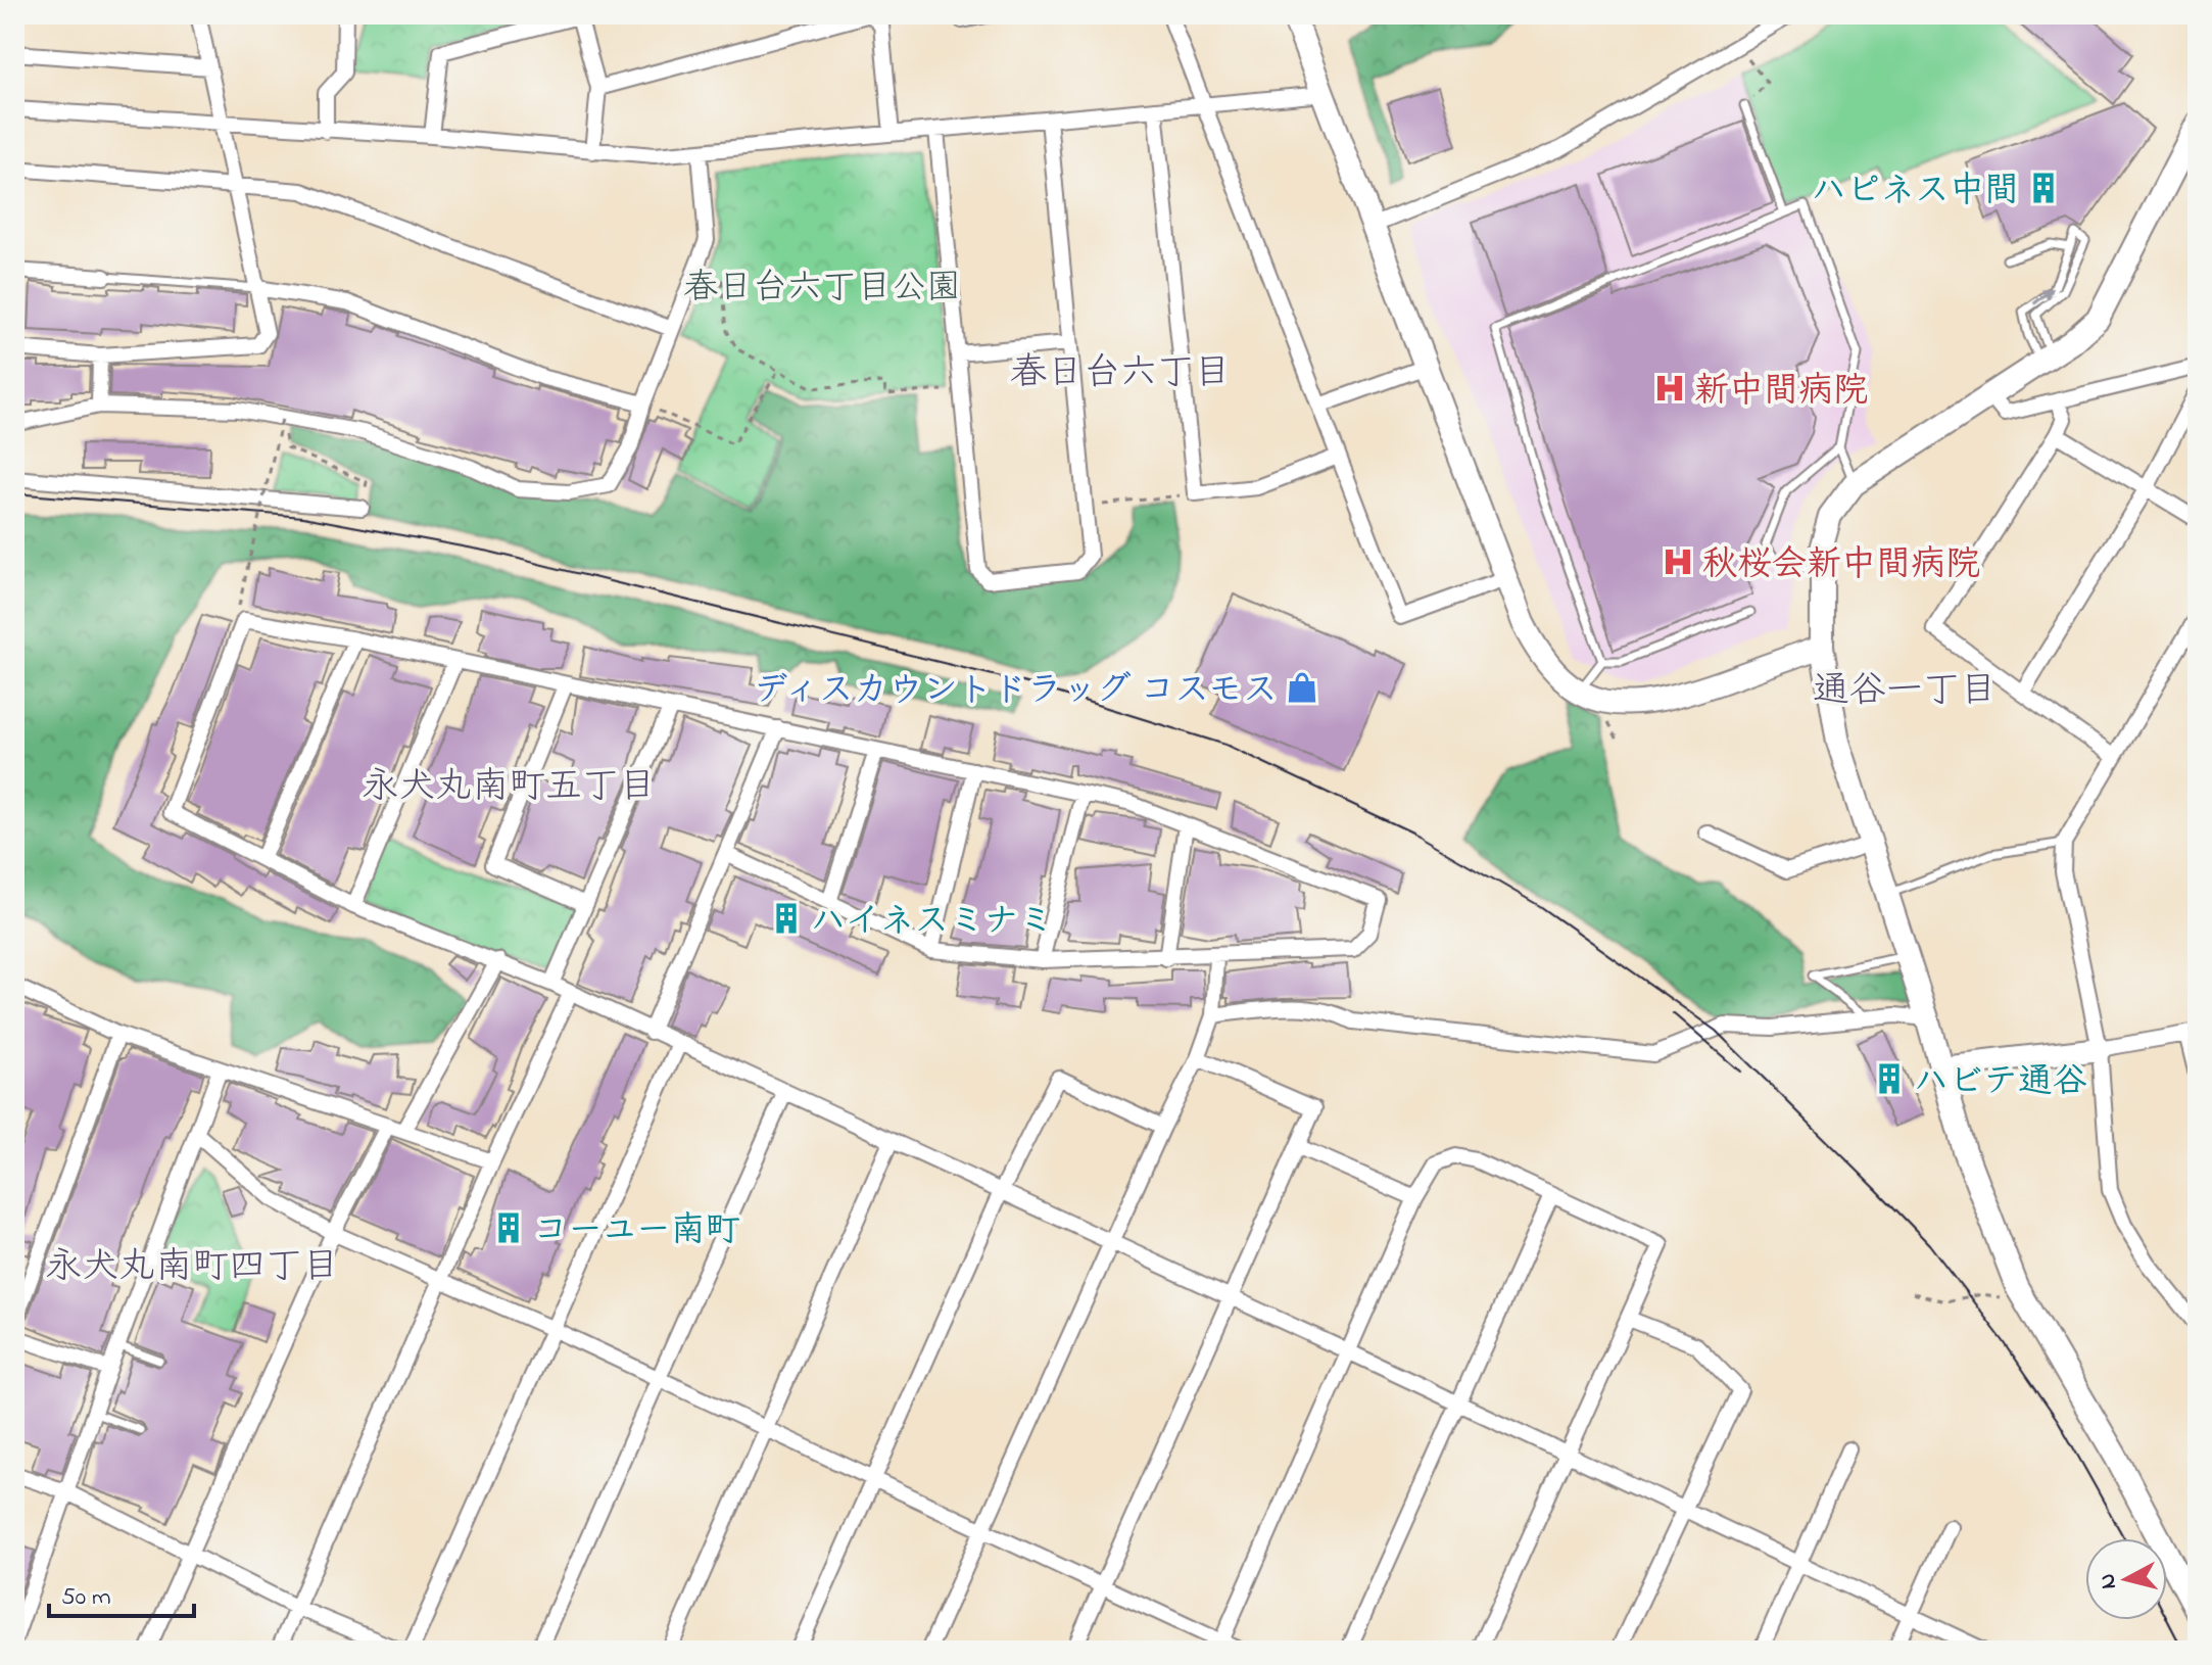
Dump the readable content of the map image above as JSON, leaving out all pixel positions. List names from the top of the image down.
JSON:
{
  "districts": [
    "春日台六丁目",
    "通谷一丁目",
    "永犬丸南町五丁目",
    "永犬丸南町四丁目"
  ],
  "parks": ["春日台六丁目公園"],
  "places": {
    "building": [
      "ハピネス中間",
      "ハイネスミナミ",
      "ハビテ通谷",
      "コーユー南町"
    ],
    "hospital": ["新中間病院", "秋桜会新中間病院"],
    "shop": ["ディスカウントドラッグ コスモス"]
  },
  "scale_bar": "50 m",
  "north": "left"
}
